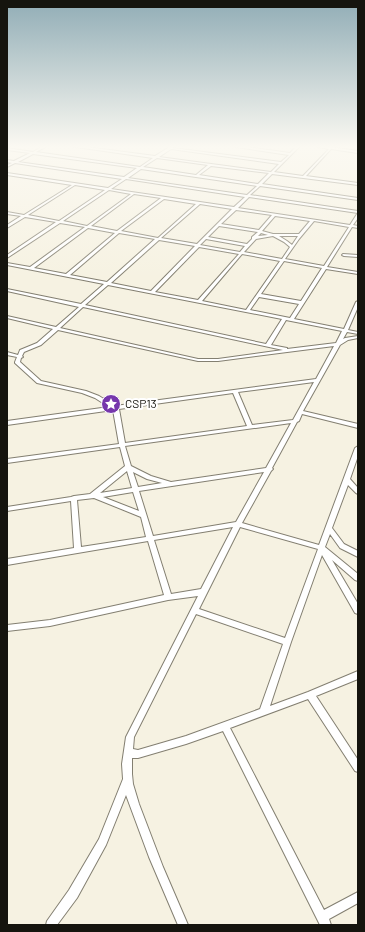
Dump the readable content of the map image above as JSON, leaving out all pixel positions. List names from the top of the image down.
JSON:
{
  "places": {
    "place": ["CSP13"]
  }
}
